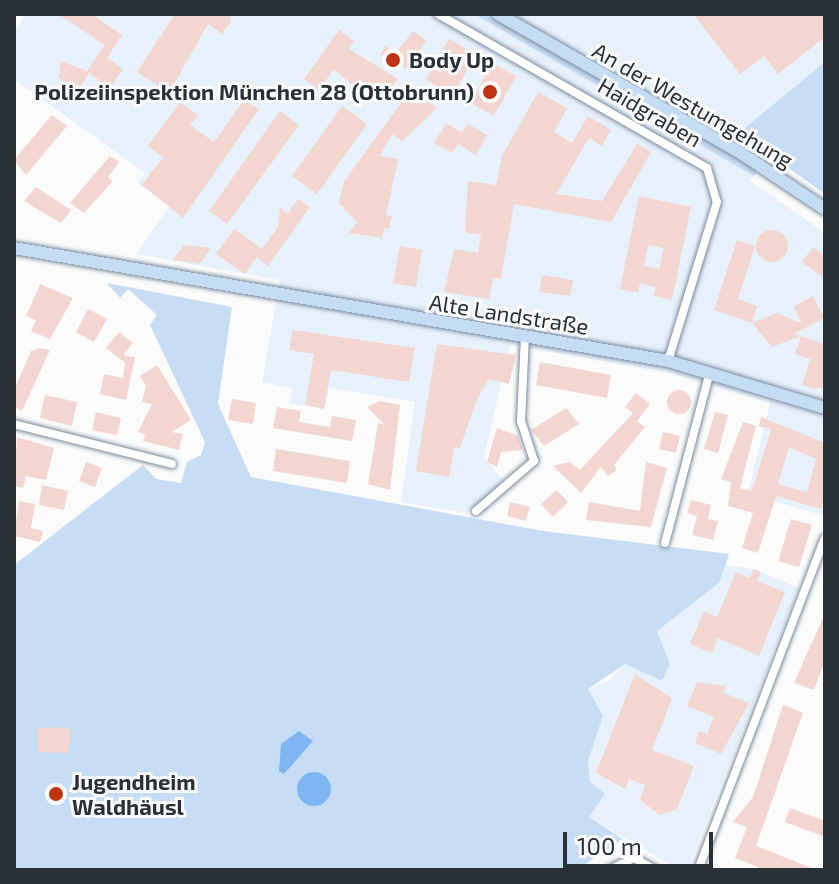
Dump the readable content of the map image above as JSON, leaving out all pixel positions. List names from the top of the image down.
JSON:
{
  "streets": {
    "main road": ["An der Westumgehung", "Alte Landstraße"],
    "street": ["Haidgraben"]
  },
  "crossings": [
    ["Haidgraben", "Alte Landstraße"]
  ],
  "places": ["Body Up", "Polizeiinspektion München 28 (Ottobrunn)", "Jugendheim Waldhäusl"],
  "scale_bar": "100 m"
}
